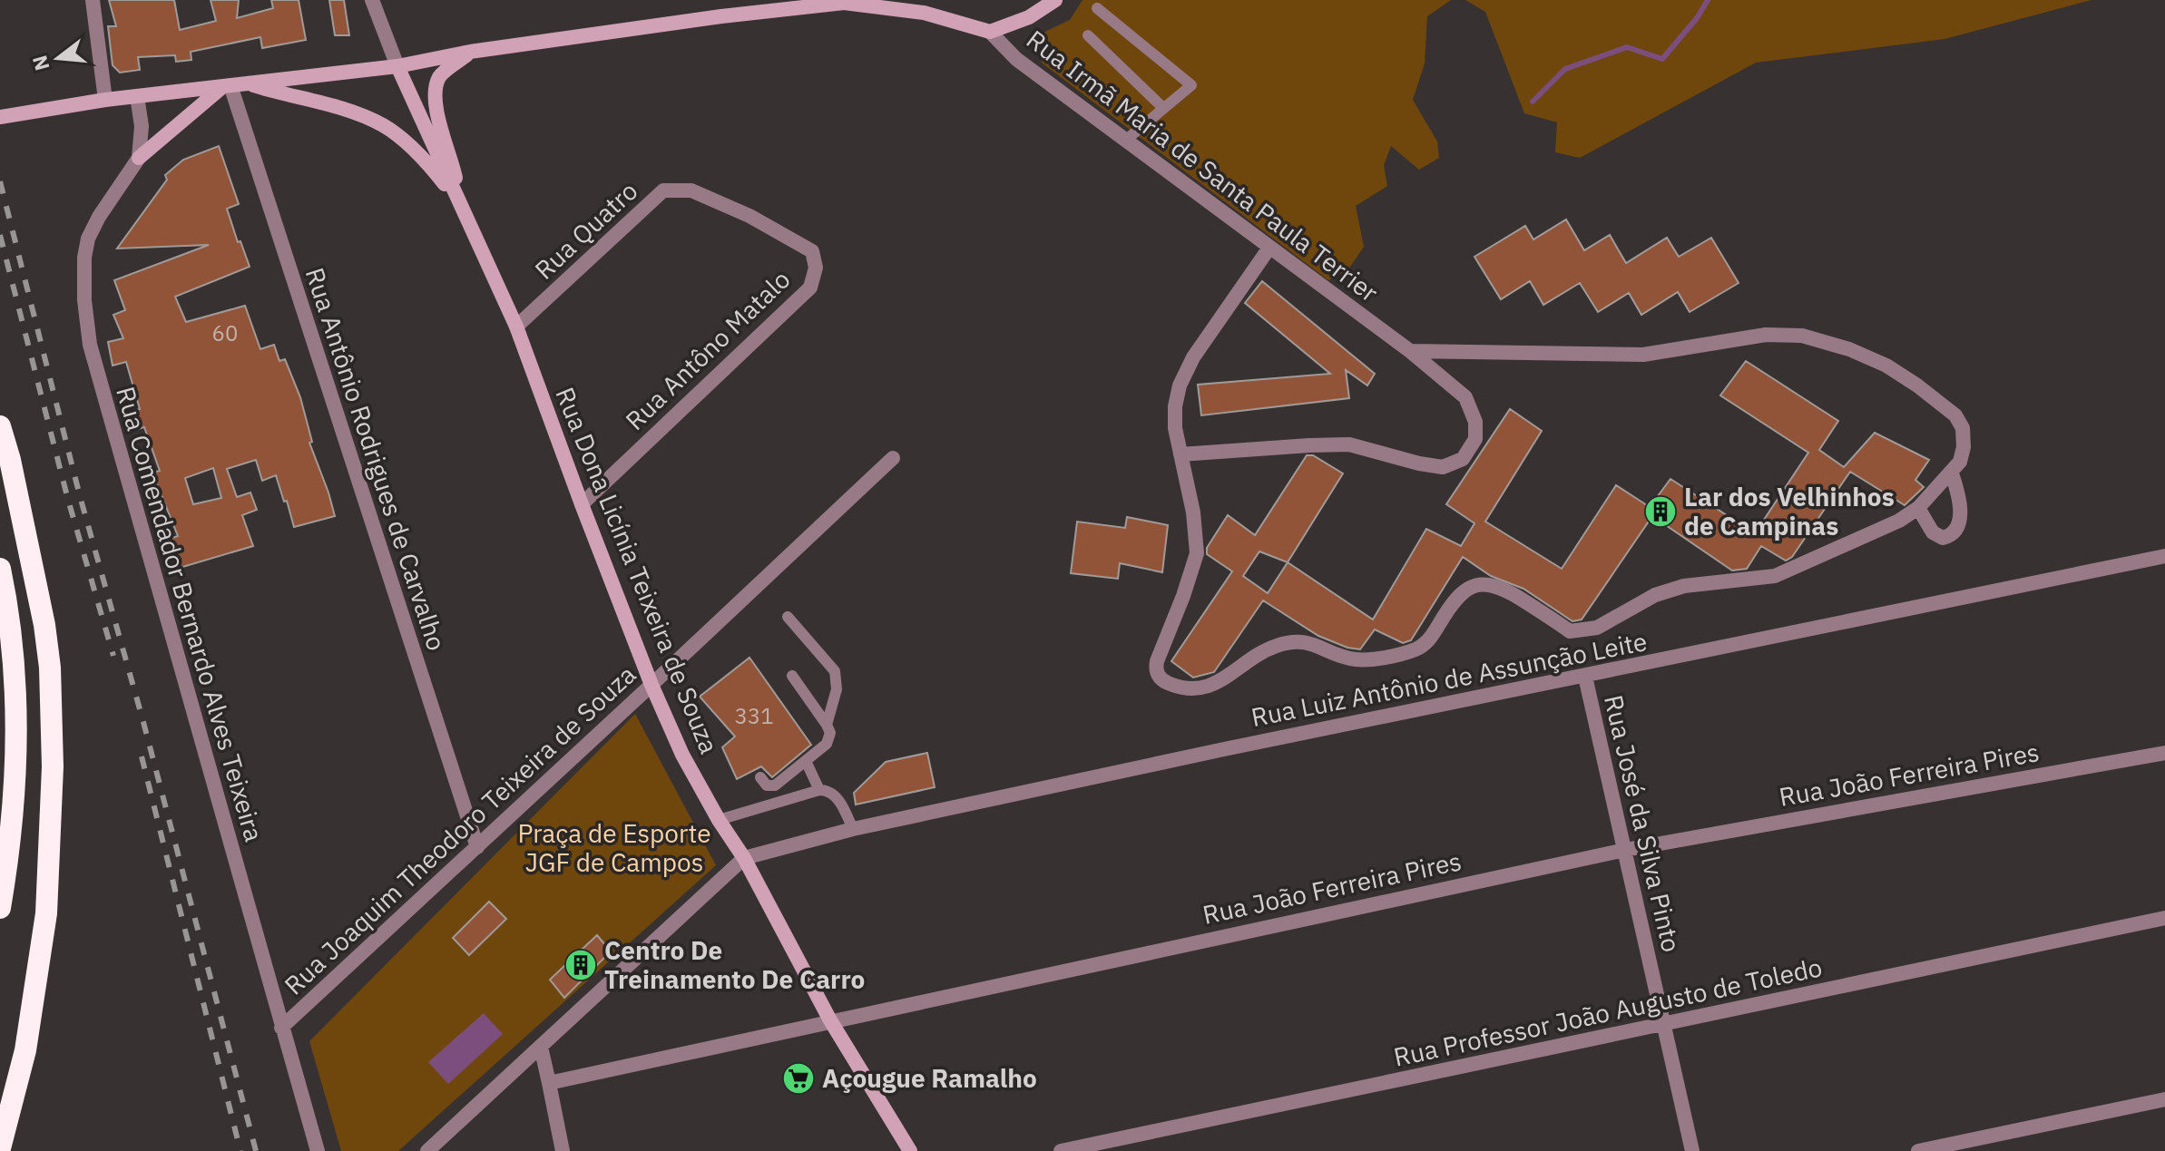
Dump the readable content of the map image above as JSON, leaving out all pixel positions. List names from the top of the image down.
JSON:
{
  "streets": {
    "main road": ["Rua Irmã Maria de Santa Paula Terrier", "Rua Dona Licínia Teixeira de Souza"],
    "street": [
      "Rua Quatro",
      "Rua Antôno Matalo",
      "Rua Antônio Rodrigues de Carvalho",
      "Rua Comendador Bernardo Alves Teixeira",
      "Rua Luiz Antônio de Assunção Leite",
      "Rua João Ferreira Pires",
      "Rua José da Silva Pinto",
      "Rua Joaquim Theodoro Teixeira de Souza",
      "Rua Professor João Augusto de Toledo"
    ]
  },
  "crossings": [
    ["Rua Irmã Maria de Santa Paula Terrier", "Rua Antônio Rodrigues de Carvalho"],
    ["Rua Irmã Maria de Santa Paula Terrier", "Rua Dona Licínia Teixeira de Souza"],
    ["Rua Quatro", "Rua Antôno Matalo"],
    ["Rua Quatro", "Rua Dona Licínia Teixeira de Souza"],
    ["Rua Antôno Matalo", "Rua Dona Licínia Teixeira de Souza"],
    ["Rua Antônio Rodrigues de Carvalho", "Rua Joaquim Theodoro Teixeira de Souza"],
    ["Rua Dona Licínia Teixeira de Souza", "Rua Luiz Antônio de Assunção Leite"],
    ["Rua Dona Licínia Teixeira de Souza", "Rua João Ferreira Pires"],
    ["Rua Dona Licínia Teixeira de Souza", "Rua Joaquim Theodoro Teixeira de Souza"],
    ["Rua Comendador Bernardo Alves Teixeira", "Rua Joaquim Theodoro Teixeira de Souza"],
    ["Rua Luiz Antônio de Assunção Leite", "Rua José da Silva Pinto"],
    ["Rua João Ferreira Pires", "Rua José da Silva Pinto"],
    ["Rua José da Silva Pinto", "Rua Professor João Augusto de Toledo"]
  ],
  "parks": ["Praça de Esporte JGF de Campos"],
  "places": {
    "building": ["Lar dos Velhinhos de Campinas", "Centro De Treinamento De Carro"],
    "supermarket": ["Açougue Ramalho"]
  },
  "house_numbers": ["60", "331"],
  "north": "left"
}
